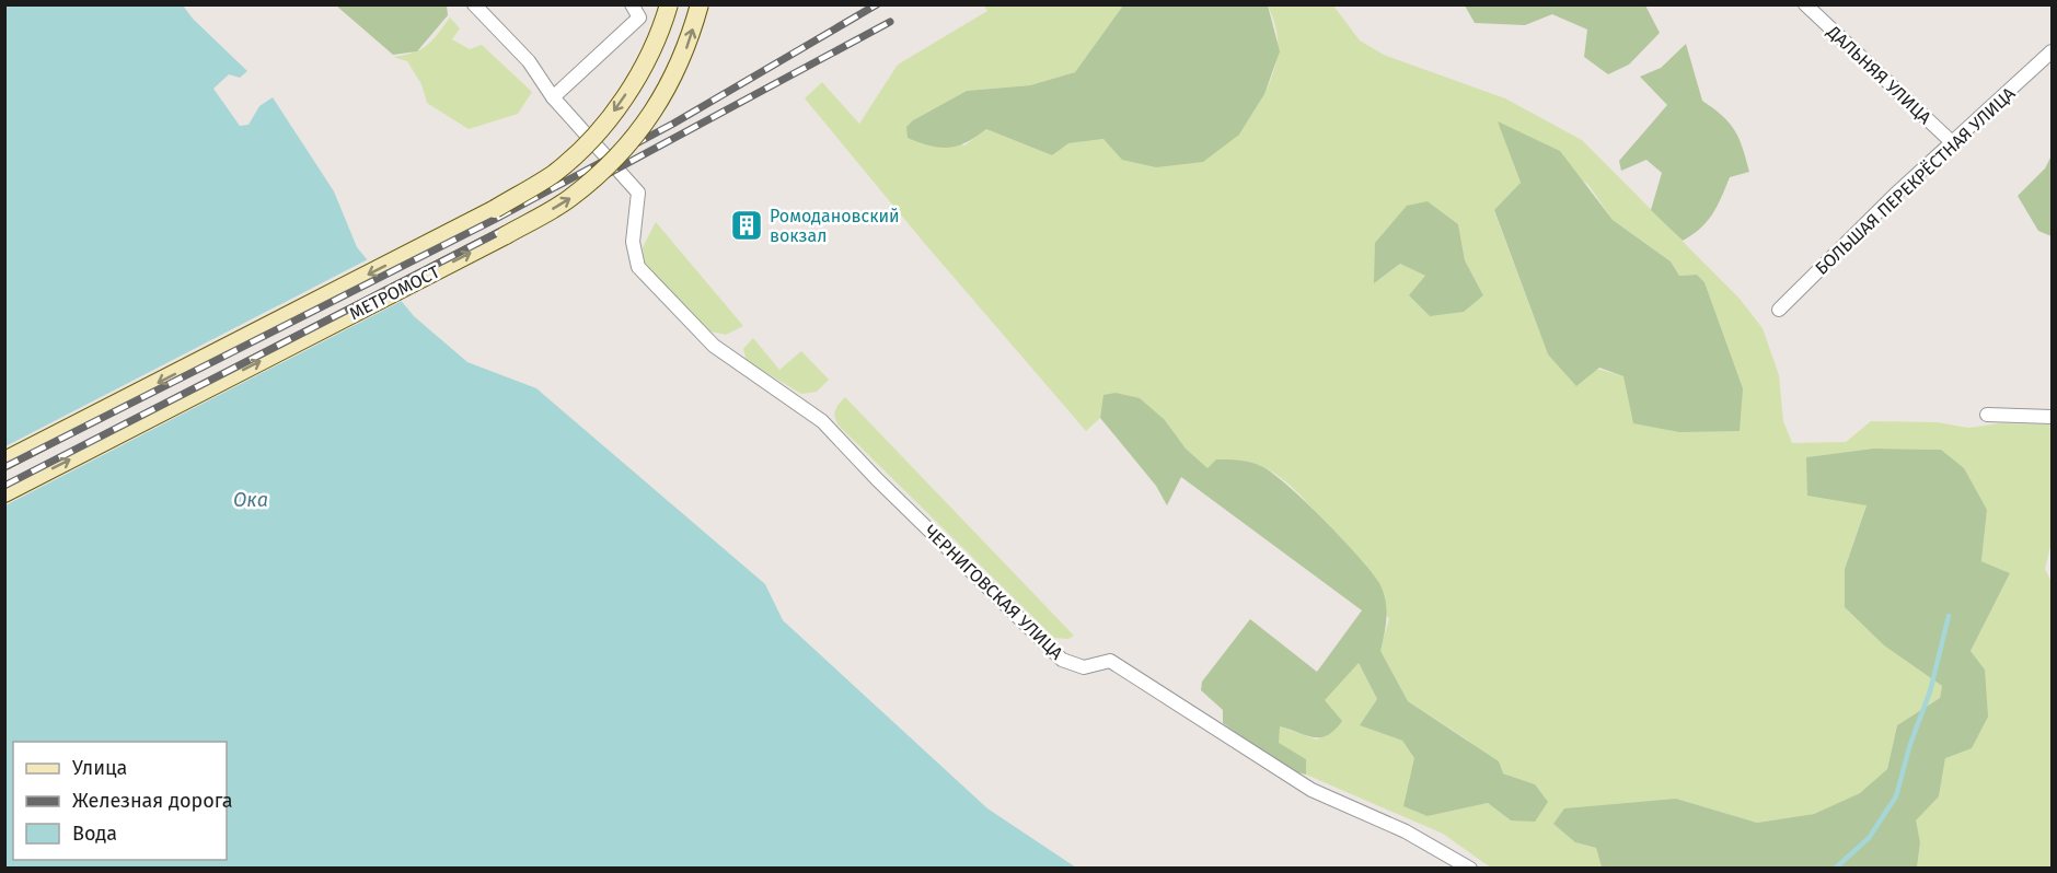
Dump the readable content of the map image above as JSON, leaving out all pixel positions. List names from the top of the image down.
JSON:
{
  "streets": {
    "main road": ["МЕТРОМОСТ"],
    "street": ["ДАЛЬНЯЯ УЛИЦА", "БОЛЬШАЯ ПЕРЕКРЁСТНАЯ УЛИЦА", "ЧЕРНИГОВСКАЯ УЛИЦА"]
  },
  "crossings": [
    ["ДАЛЬНЯЯ УЛИЦА", "БОЛЬШАЯ ПЕРЕКРЁСТНАЯ УЛИЦА"]
  ],
  "water": ["Ока"],
  "places": {
    "building": ["Ромодановский вокзал"]
  },
  "legend": ["Улица", "Железная дорога", "Вода"]
}
